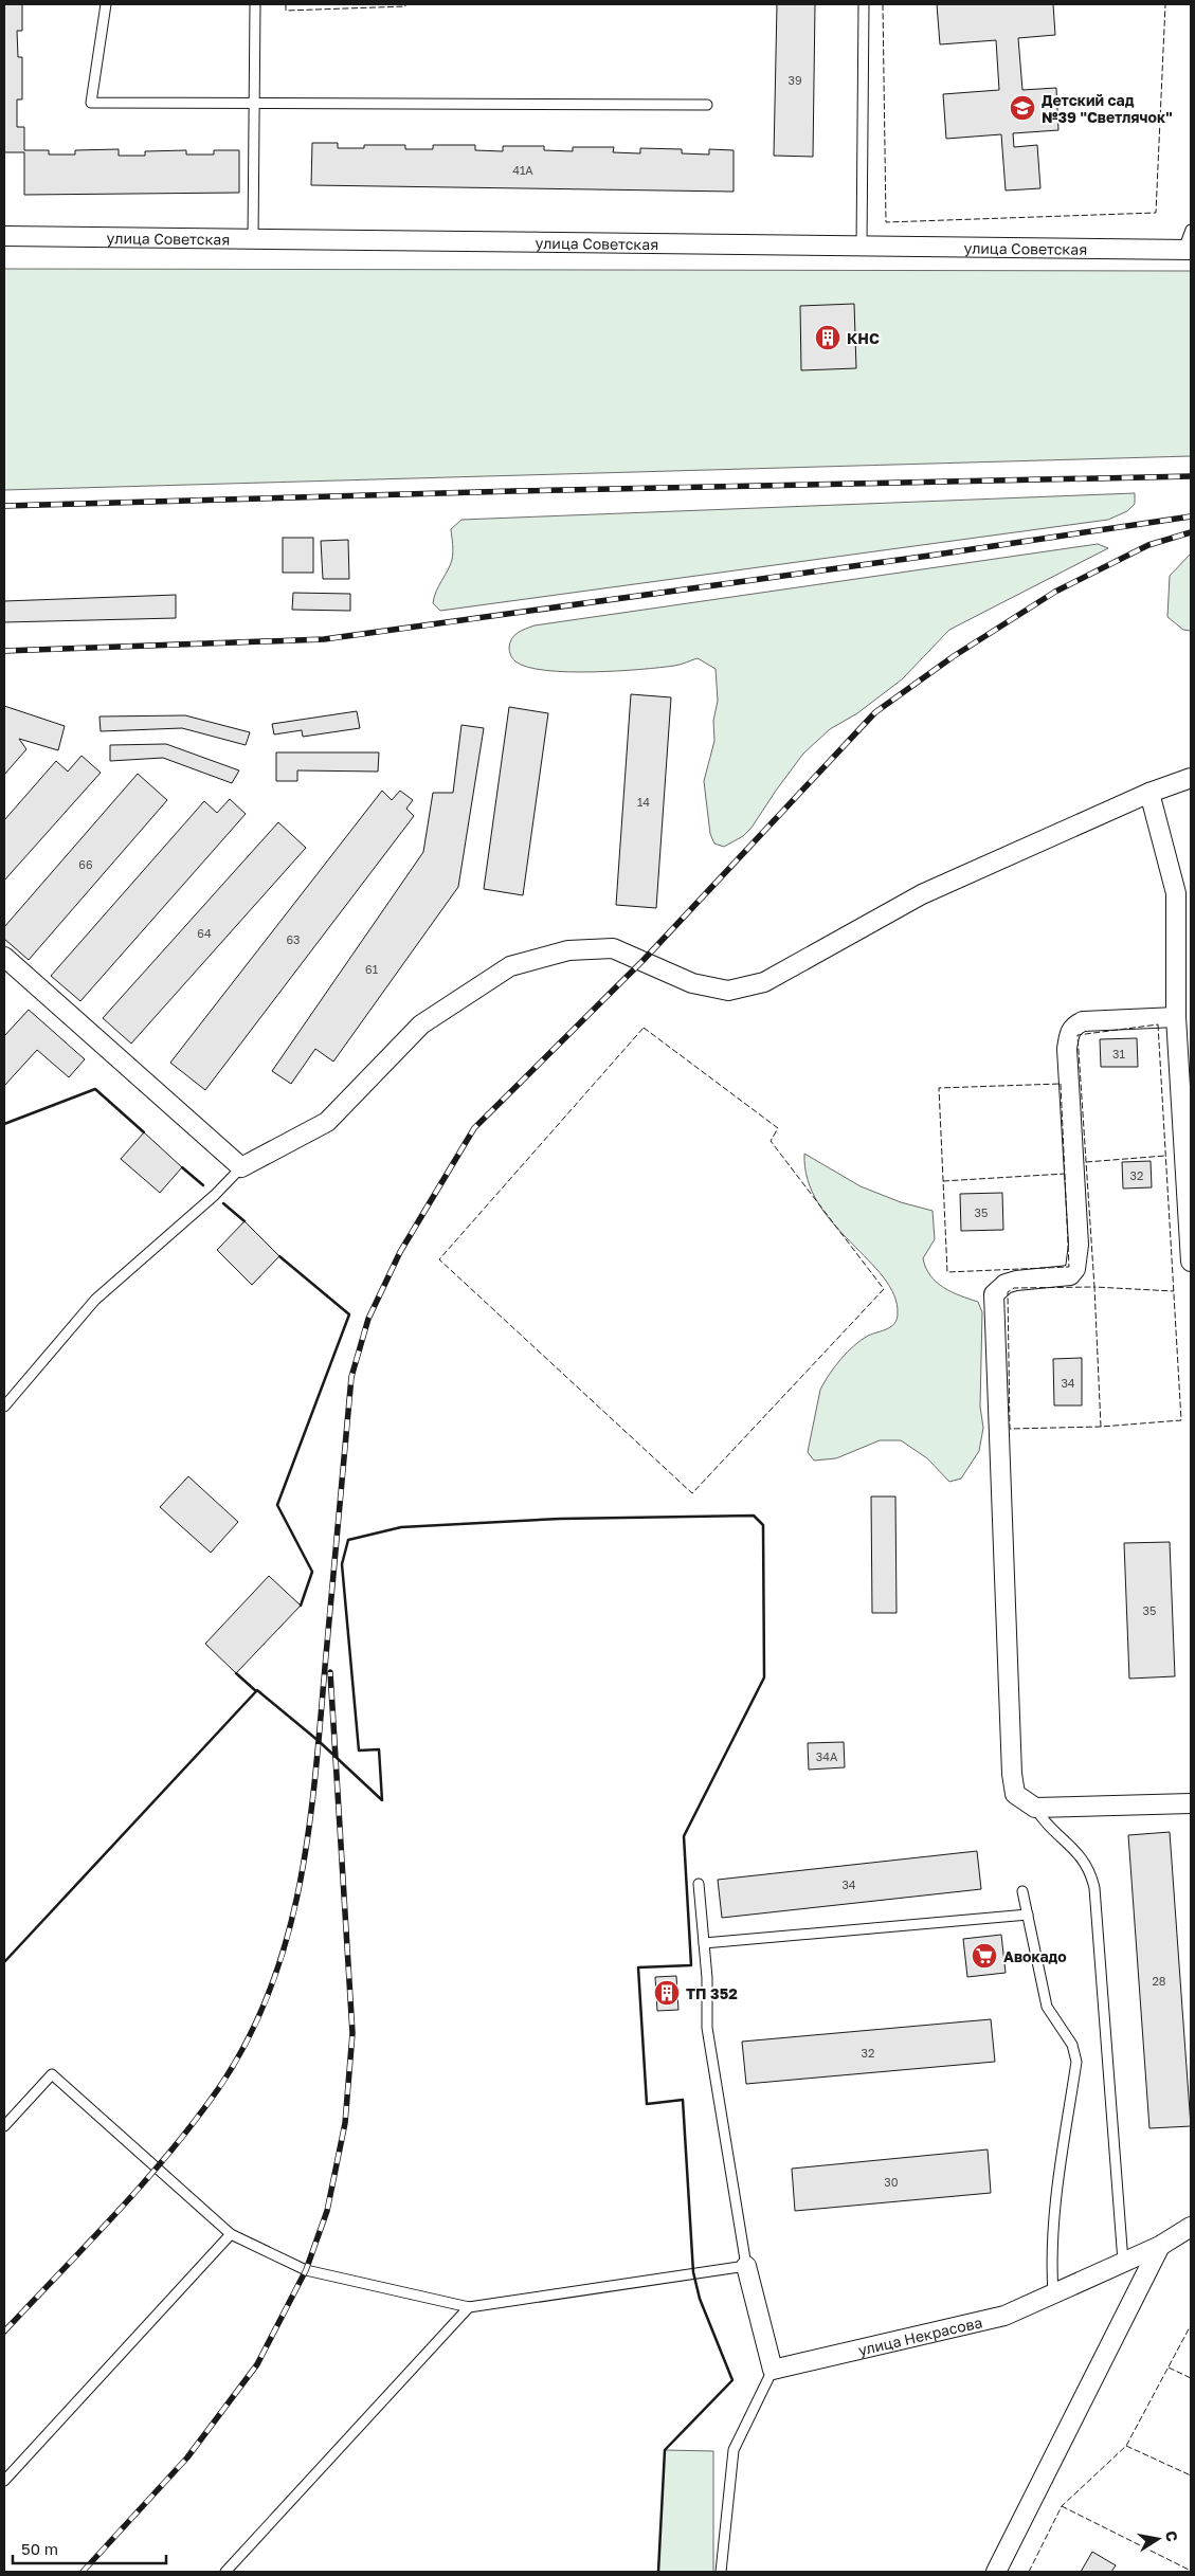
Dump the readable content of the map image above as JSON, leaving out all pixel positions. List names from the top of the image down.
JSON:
{
  "streets": {
    "street": ["улица Советская", "улица Некрасова"]
  },
  "places": {
    "school or university": ["Детский сад №39 \"Светлячок\""],
    "building": ["КНС", "ТП 352"],
    "supermarket": ["Авокадо"]
  },
  "house_numbers": [
    "39",
    "41А",
    "14",
    "66",
    "64",
    "63",
    "61",
    "31",
    "32",
    "35",
    "34",
    "35",
    "34А",
    "34",
    "28",
    "32",
    "30"
  ],
  "scale_bar": "50 m",
  "north": "right"
}
